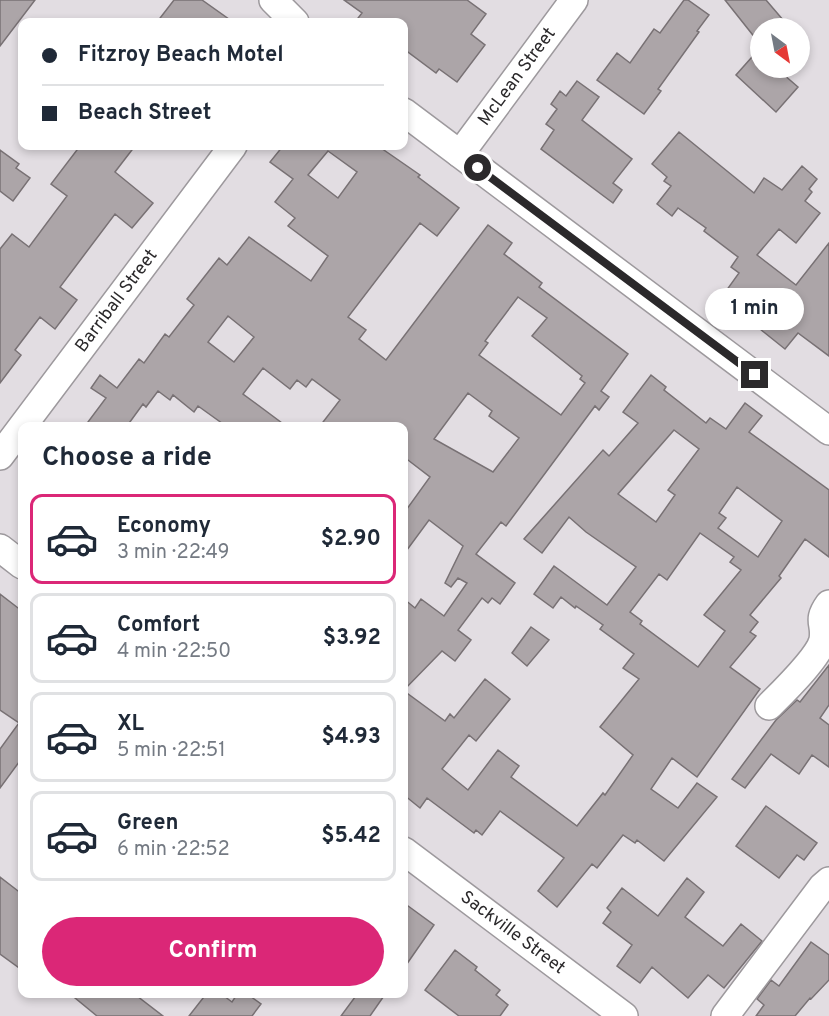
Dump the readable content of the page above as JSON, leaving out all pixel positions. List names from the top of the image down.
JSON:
{
  "streets": {
    "street": ["McLean Street", "Barriball Street", "Sackville Street"]
  },
  "north": "bottom right",
  "page": {
    "banner": ["Fitzroy Beach Motel", "Beach Street"],
    "bubble": "1 min",
    "heading": "Choose a ride",
    "list": [
      {
        "name": "Economy",
        "note": "3 min · 22:49",
        "value": "$2.90"
      },
      {
        "name": "Comfort",
        "note": "4 min · 22:50",
        "value": "$3.92"
      },
      {
        "name": "XL",
        "note": "5 min · 22:51",
        "value": "$4.93"
      },
      {
        "name": "Green",
        "note": "6 min · 22:52",
        "value": "$5.42"
      }
    ],
    "buttons": "Confirm"
  }
}
